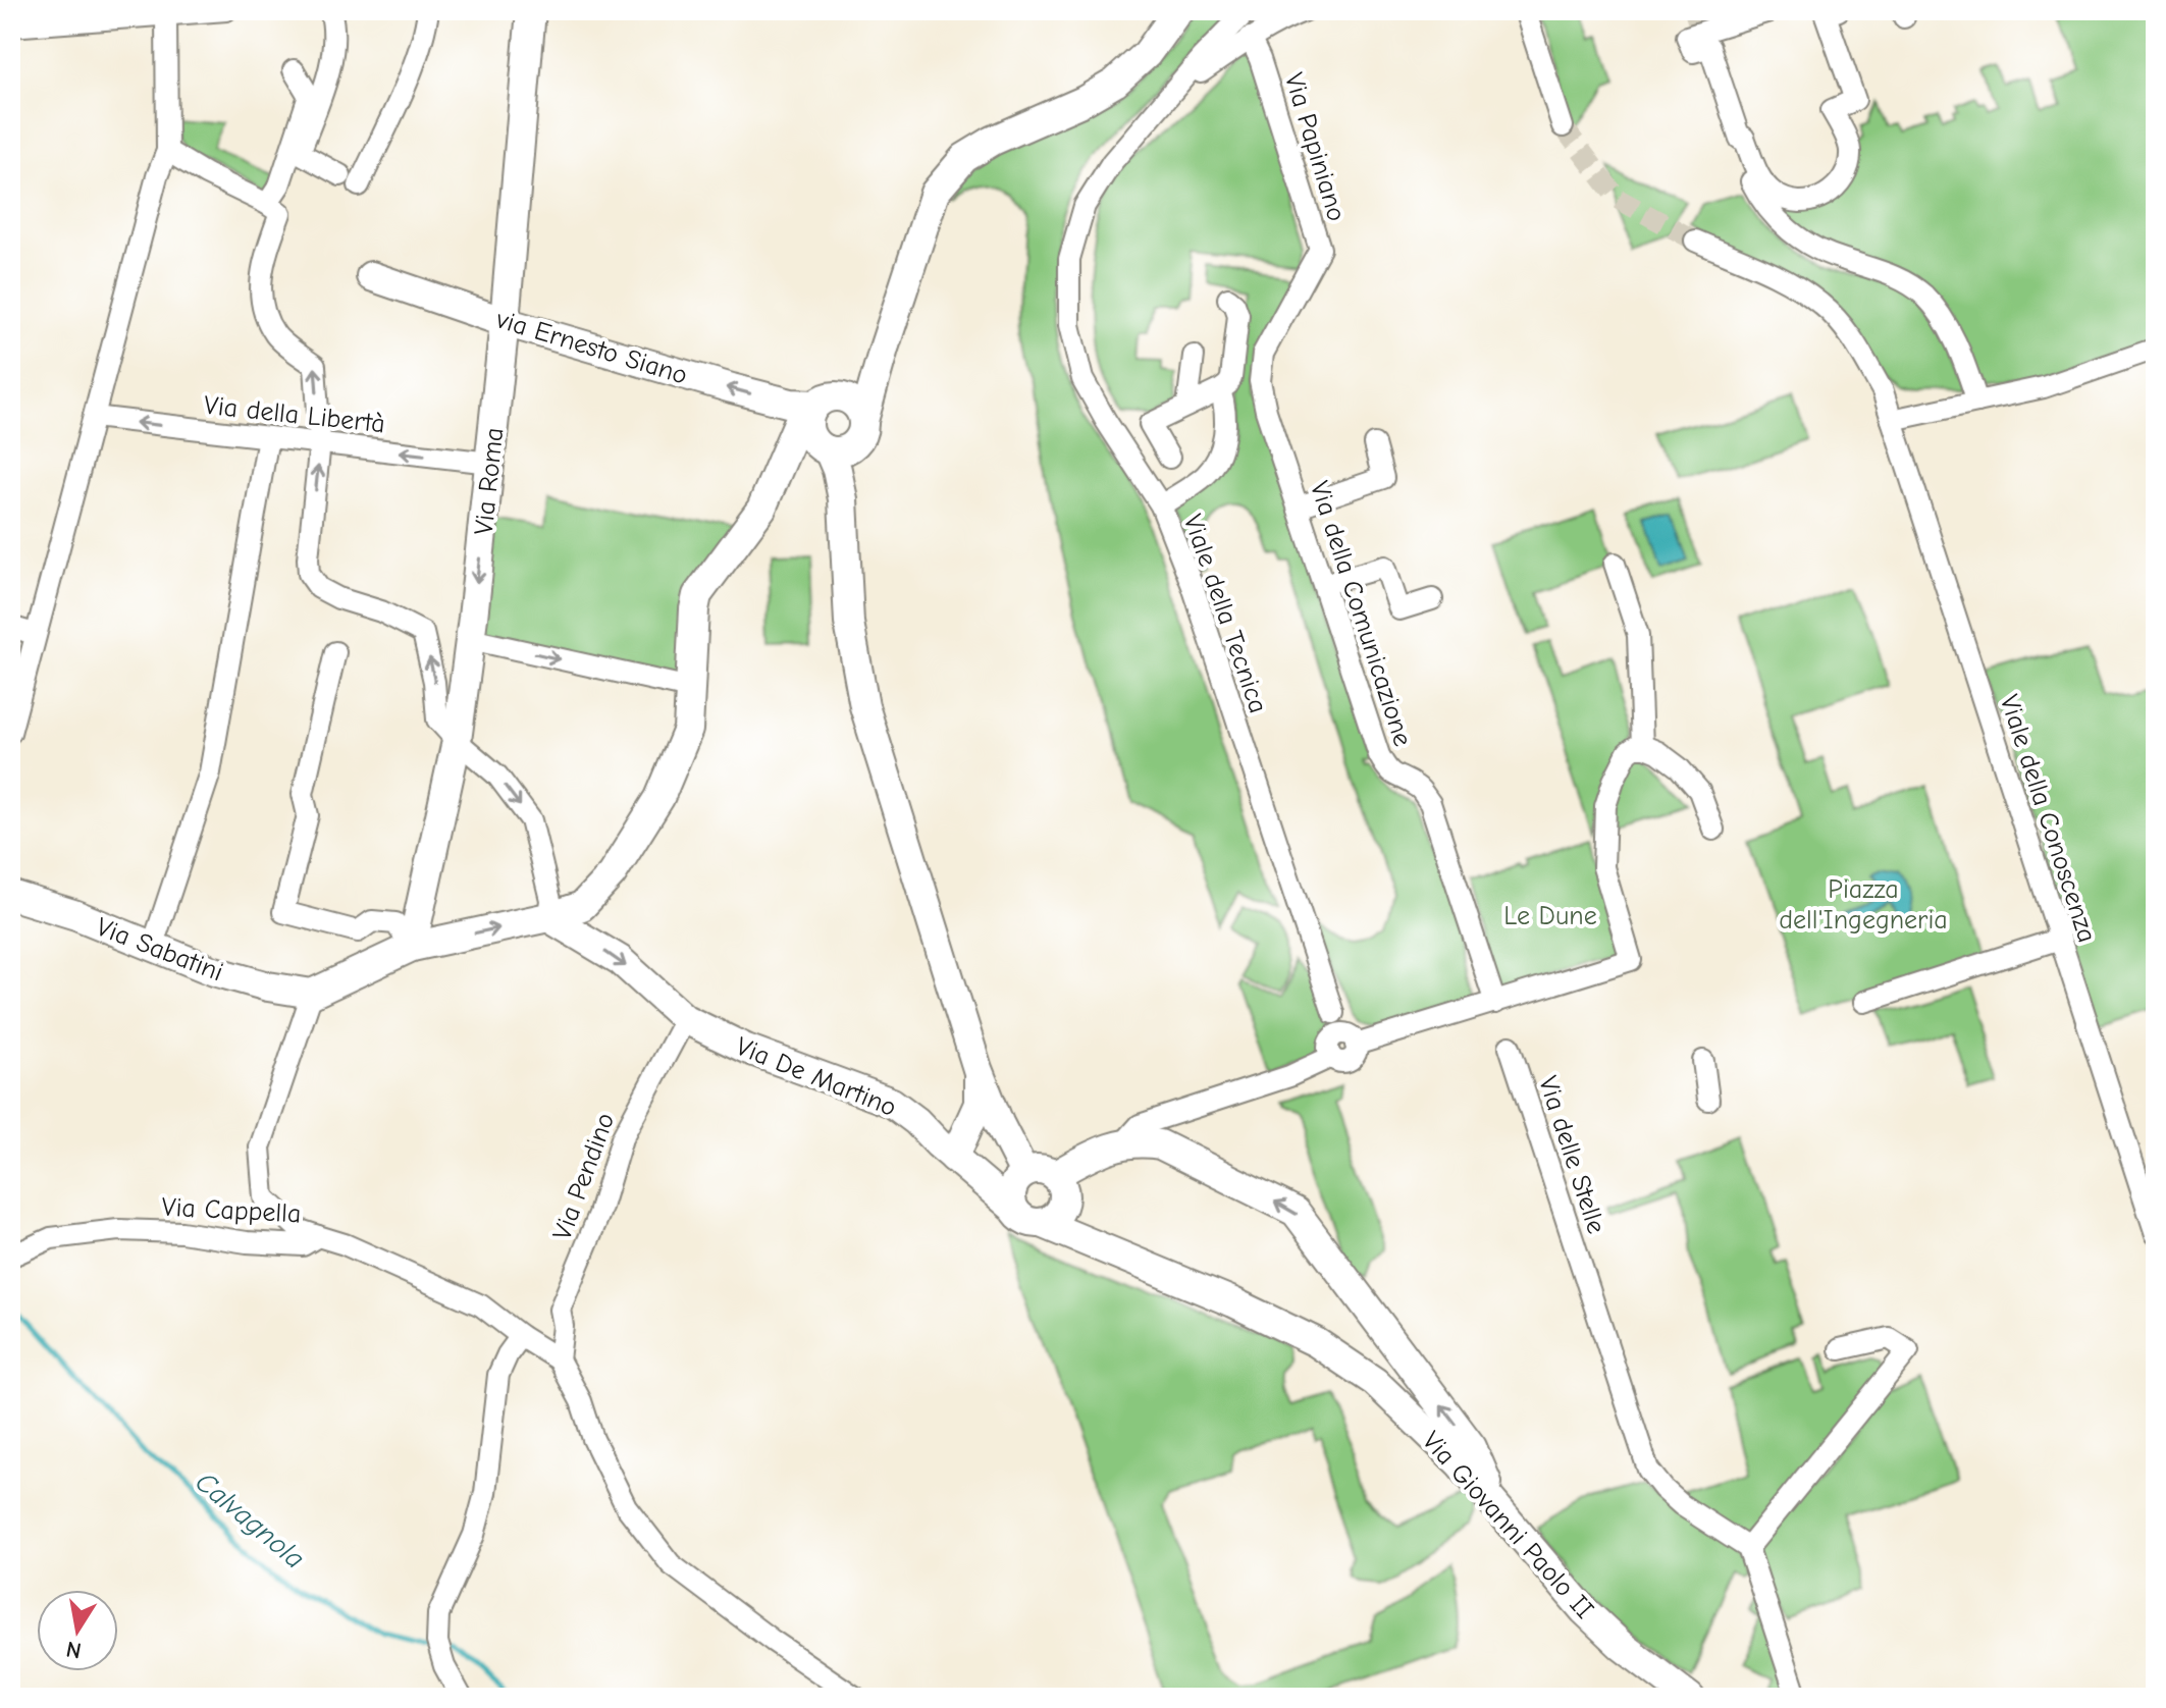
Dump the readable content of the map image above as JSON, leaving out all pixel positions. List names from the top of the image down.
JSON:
{
  "streets": {
    "street": [
      "Via Papiniano",
      "via Ernesto Siano",
      "Via della Libertà",
      "Via Roma",
      "Viale della Tecnica",
      "Via della Comunicazione",
      "Viale della Conoscenza",
      "Via Sabatini",
      "Via De Martino",
      "Via delle Stelle",
      "Via Pendino",
      "Via Cappella",
      "Via Giovanni Paolo II"
    ]
  },
  "crossings": [
    ["Via Papiniano", "Via della Comunicazione"],
    ["via Ernesto Siano", "Via Roma"],
    ["Via della Libertà", "Via Roma"],
    ["Via Sabatini", "Via Cappella"],
    ["Via De Martino", "Via Pendino"],
    ["Via De Martino", "Via Giovanni Paolo II"]
  ],
  "one_way": ["via Ernesto Siano", "Via della Libertà"],
  "water": ["Calvagnola"],
  "parks": ["Piazza dell'Ingegneria", "Le Dune"],
  "north": "bottom"
}
